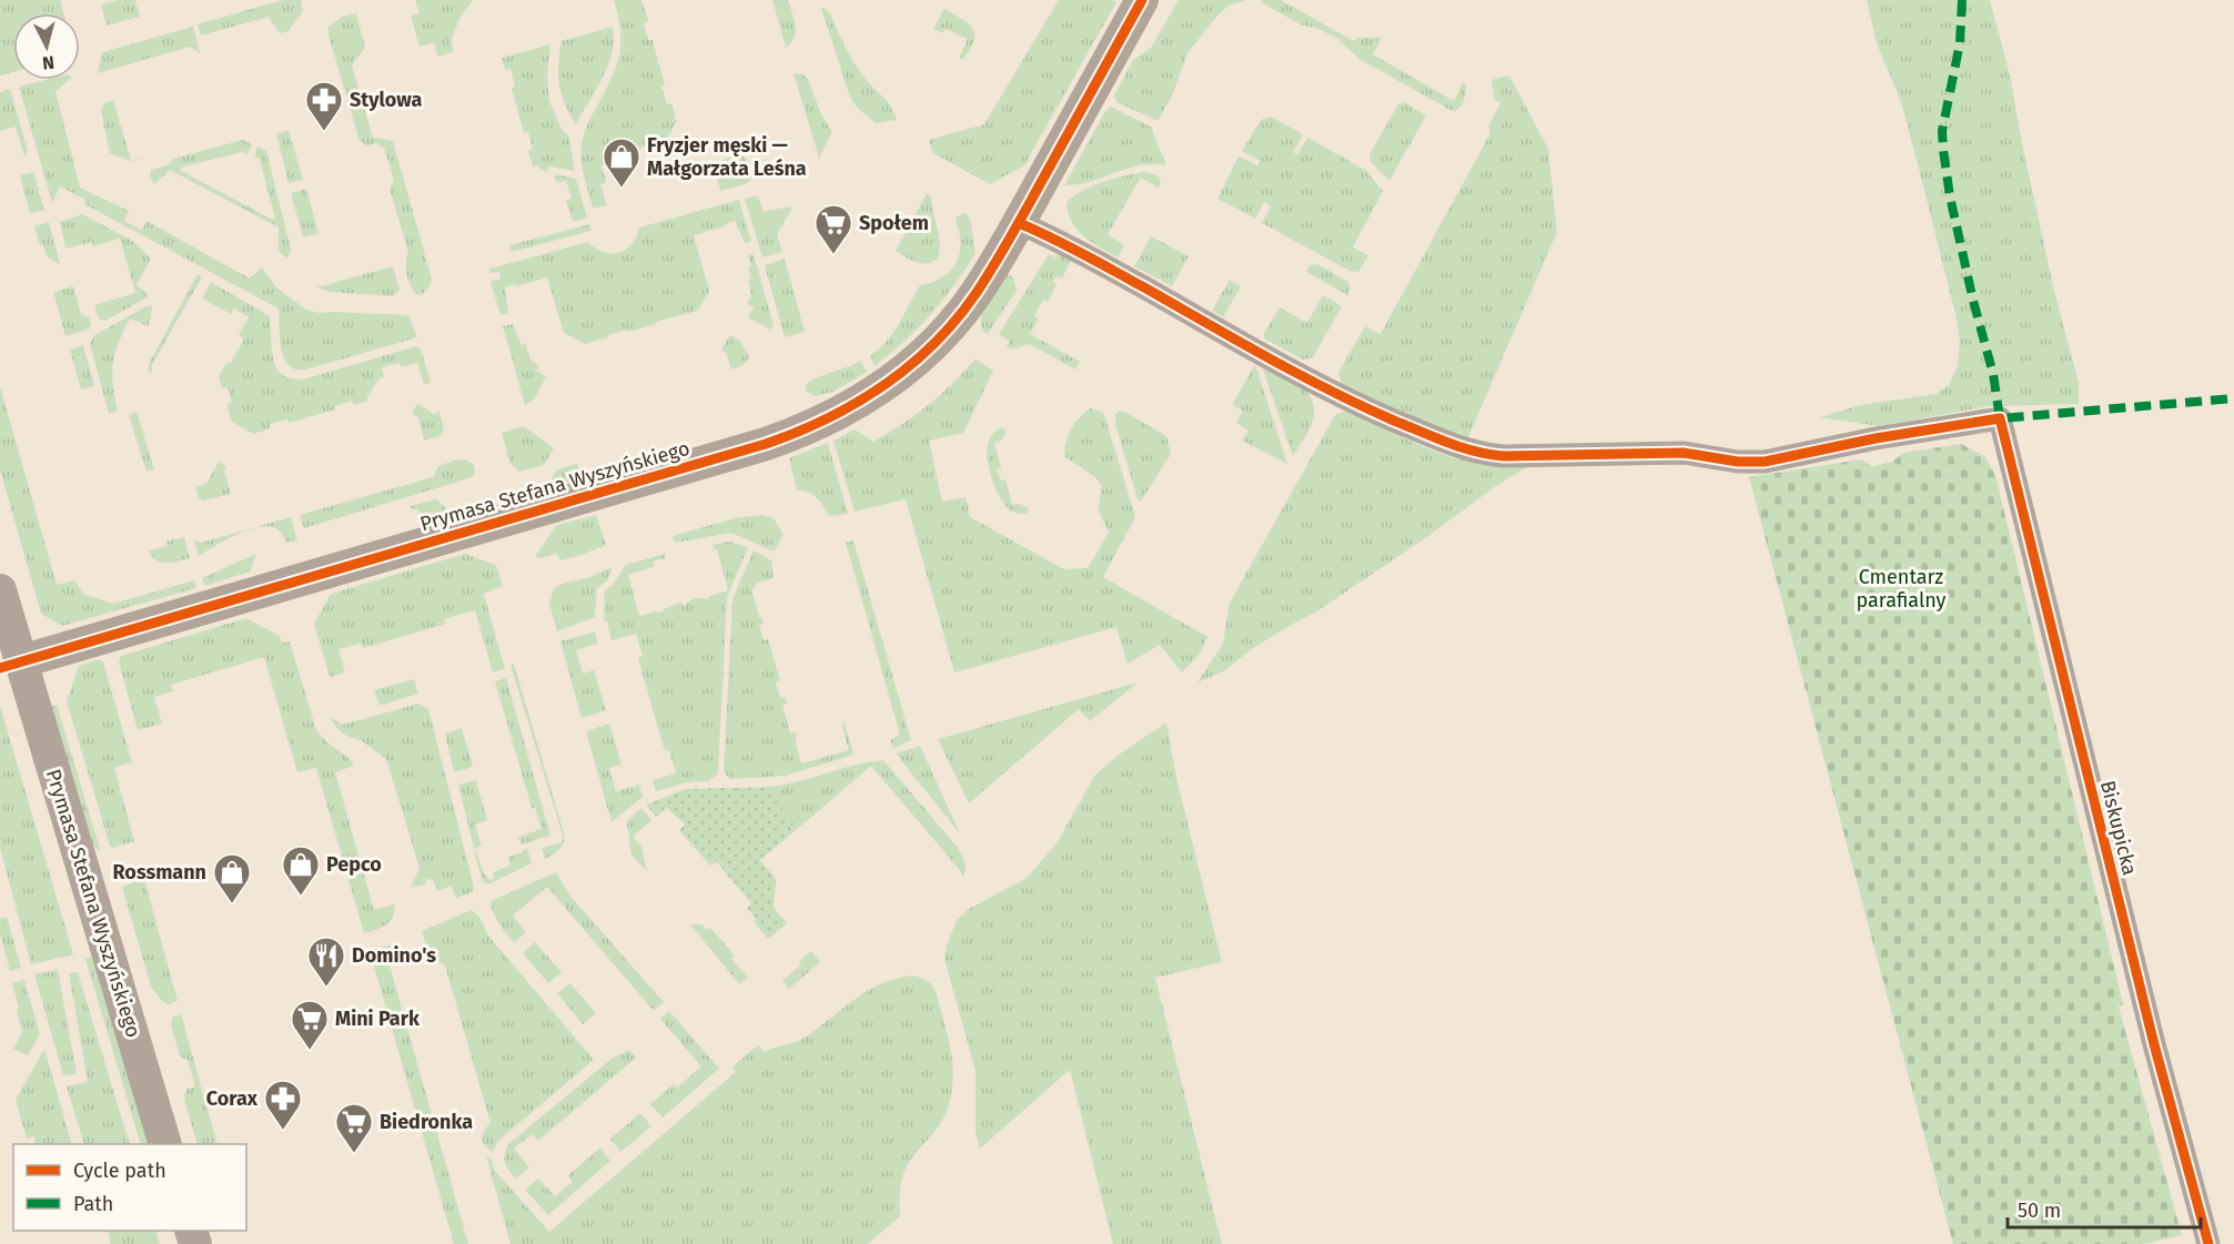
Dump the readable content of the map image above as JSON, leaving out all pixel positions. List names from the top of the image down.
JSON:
{
  "streets": {
    "street": ["Prymasa Stefana Wyszyńskiego", "Biskupicka"]
  },
  "crossings": [
    ["Prymasa Stefana Wyszyńskiego", "Biskupicka"]
  ],
  "parks": ["Cmentarz parafialny"],
  "places": {
    "pharmacy": ["Stylowa", "Corax"],
    "shop": ["Fryzjer męski — Małgorzata Leśna", "Pepco", "Rossmann"],
    "supermarket": ["Społem", "Mini Park", "Biedronka"],
    "restaurant": ["Domino's"]
  },
  "legend": ["Cycle path", "Path"],
  "scale_bar": "50 m",
  "north": "bottom"
}
